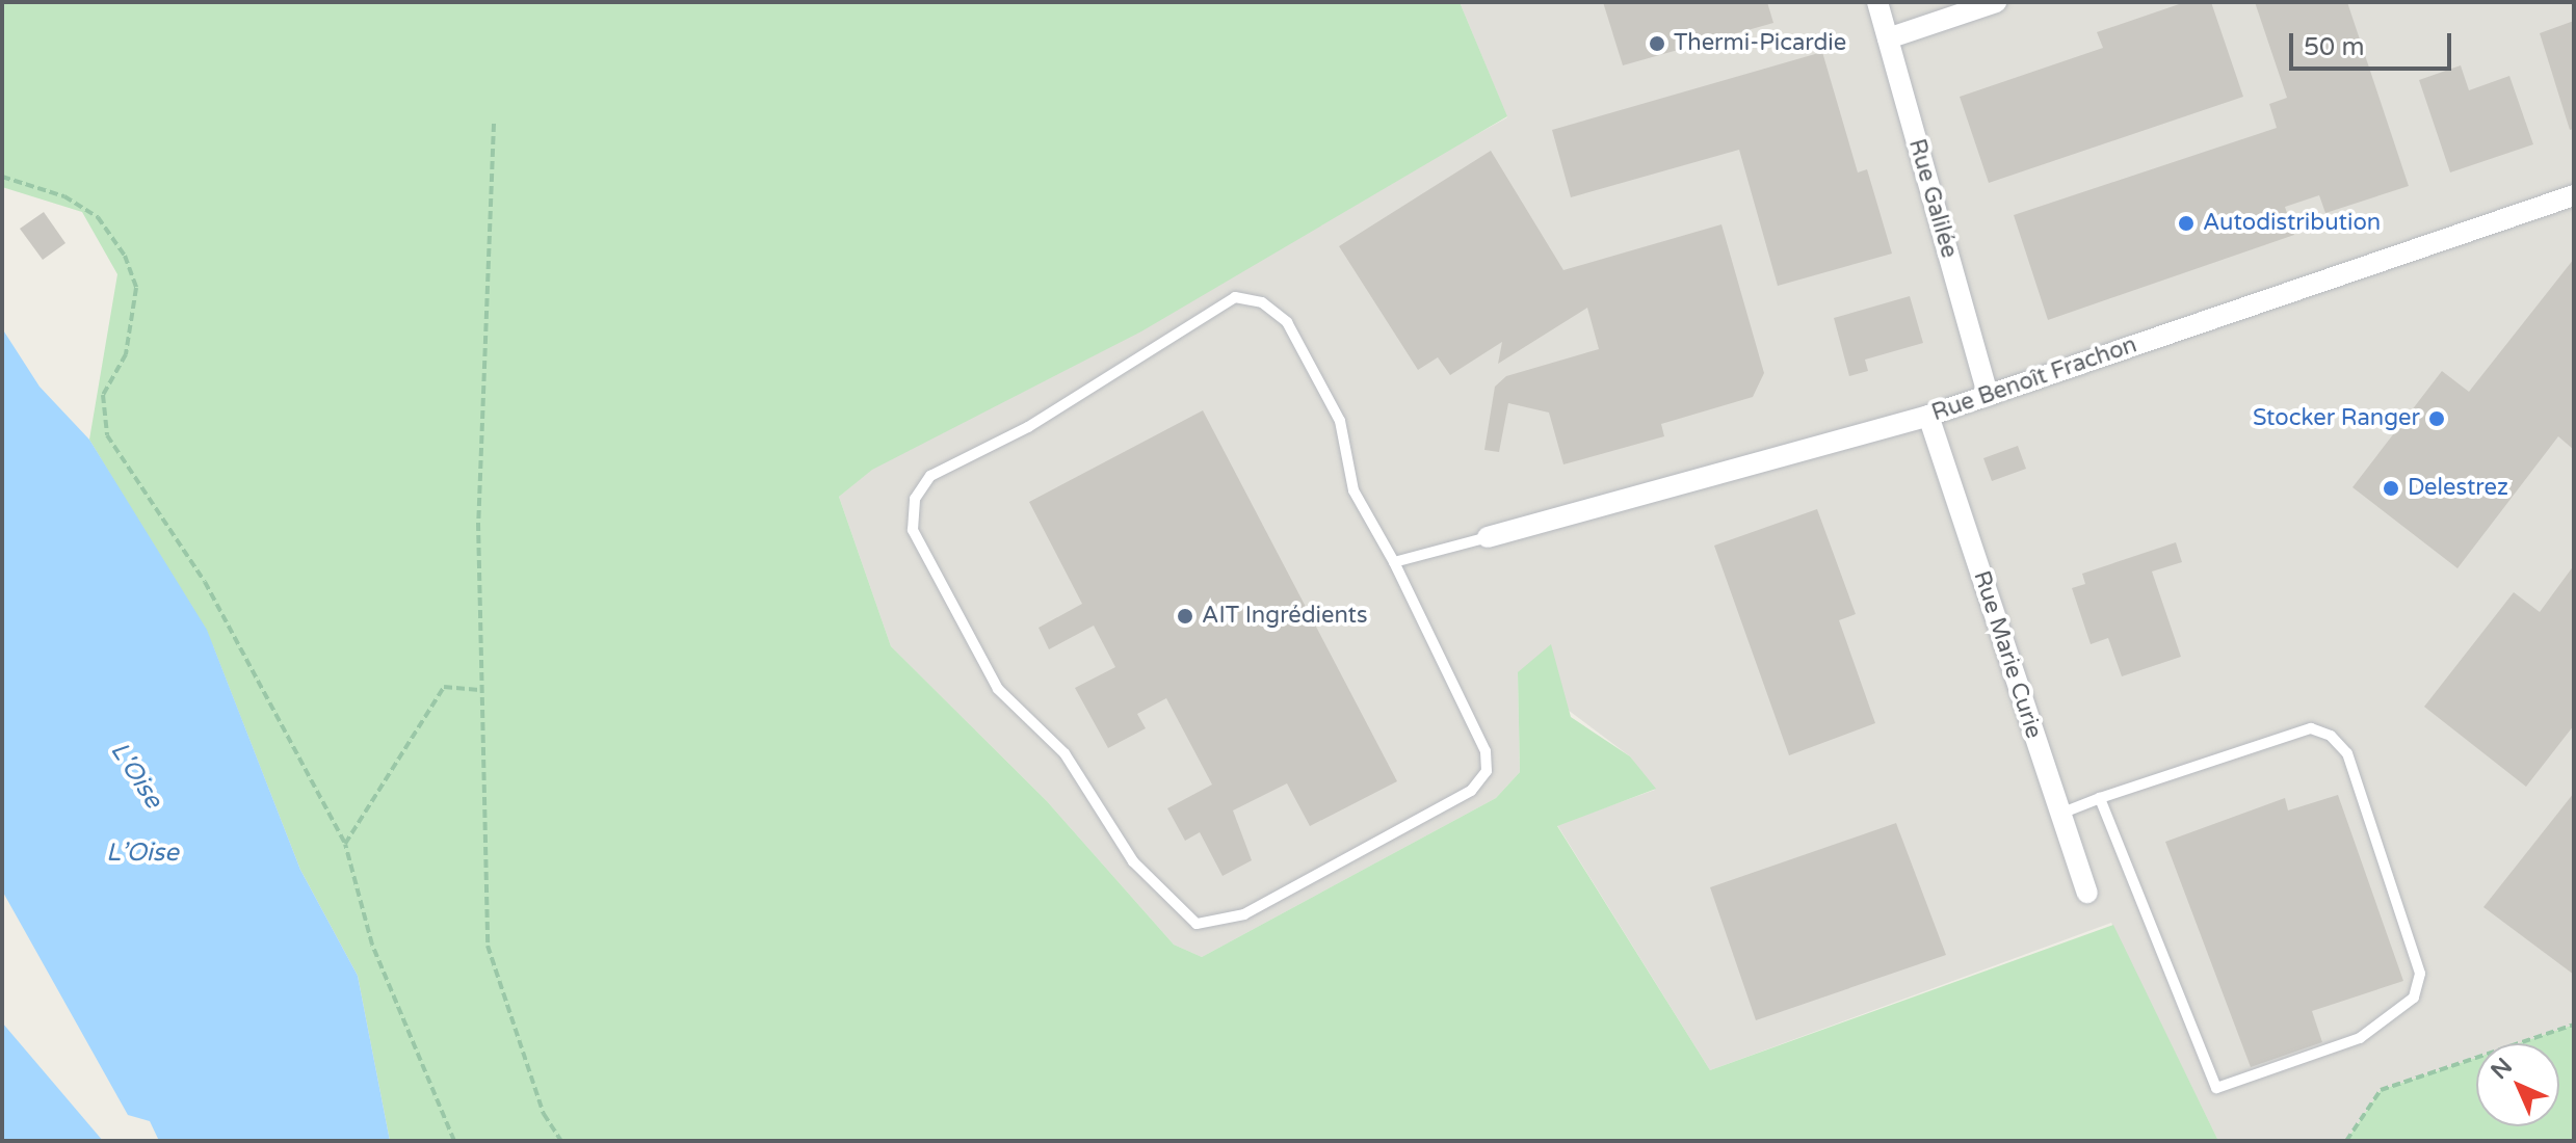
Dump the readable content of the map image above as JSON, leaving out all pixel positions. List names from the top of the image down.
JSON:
{
  "streets": {
    "street": ["Rue Galilée", "Rue Benoît Frachon", "Rue Marie Curie"]
  },
  "crossings": [
    ["Rue Galilée", "Rue Benoît Frachon"],
    ["Rue Benoît Frachon", "Rue Marie Curie"]
  ],
  "water": ["L'Oise", "L’Oise"],
  "places": [
    "Thermi-Picardie",
    "Autodistribution",
    "Stocker Ranger",
    "Delestrez",
    "AIT Ingrédients"
  ],
  "scale_bar": "50 m",
  "north": "top left"
}
